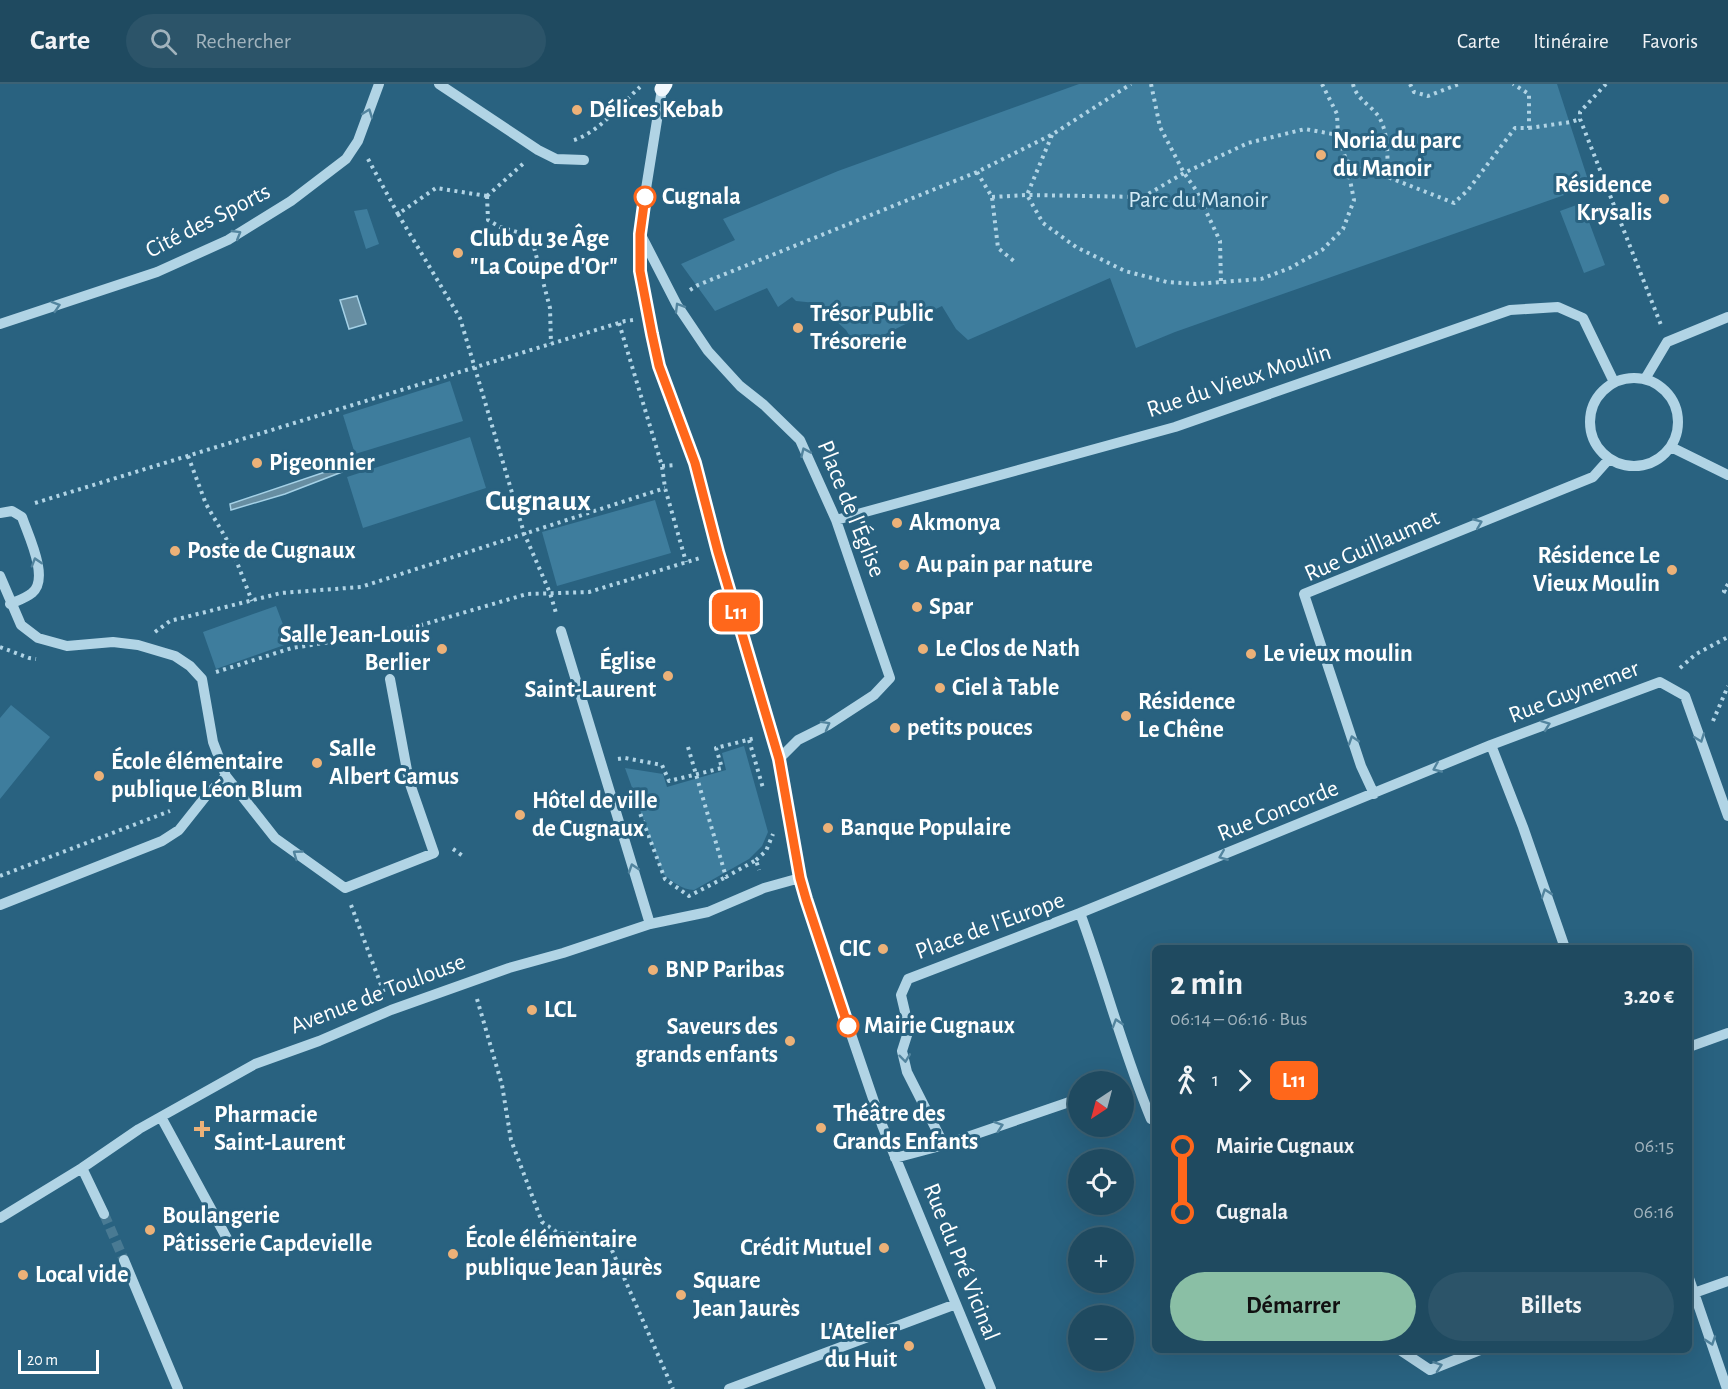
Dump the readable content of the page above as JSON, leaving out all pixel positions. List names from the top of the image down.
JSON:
{
  "streets": {
    "street": [
      "Cité des Sports",
      "Rue du Vieux Moulin",
      "Place de l'Église",
      "Rue Guillaumet",
      "Rue Guynemer",
      "Rue Concorde",
      "Place de l'Europe",
      "Avenue de Toulouse",
      "Rue du Pré Vicinal"
    ]
  },
  "crossings": [
    ["Rue du Vieux Moulin", "Place de l'Église"],
    ["Rue du Vieux Moulin", "Rue Guillaumet"],
    ["Rue Guillaumet", "Rue Concorde"],
    ["Rue Guynemer", "Rue Concorde"],
    ["Rue Concorde", "Place de l'Europe"],
    ["Avenue de Toulouse", "Rue du Pré Vicinal"]
  ],
  "one_way": ["Cité des Sports", "Rue Guynemer", "Rue Concorde"],
  "districts": ["Cugnaux"],
  "parks": ["Parc du Manoir"],
  "places": {
    "other": [
      "Délices Kebab",
      "Noria du parc du Manoir",
      "Cugnala",
      "Résidence Krysalis",
      "Club du 3e Âge \"La Coupe d'Or\"",
      "Trésor Public Trésorerie",
      "Pigeonnier",
      "Akmonya",
      "Poste de Cugnaux",
      "Au pain par nature",
      "Résidence Le Vieux Moulin",
      "Spar",
      "Salle Jean-Louis Berlier",
      "Le Clos de Nath",
      "Le vieux moulin",
      "Église Saint-Laurent",
      "Ciel à Table",
      "Résidence Le Chêne",
      "petits pouces",
      "Salle Albert Camus",
      "École élémentaire publique Léon Blum",
      "Hôtel de ville de Cugnaux",
      "Banque Populaire",
      "CIC",
      "BNP Paribas",
      "LCL",
      "Mairie Cugnaux",
      "Saveurs des grands enfants",
      "Théâtre des Grands Enfants",
      "Boulangerie Pâtisserie Capdevielle",
      "Crédit Mutuel",
      "École élémentaire publique Jean Jaurès",
      "Local vide",
      "Square Jean Jaurès",
      "L'Atelier du Huit"
    ],
    "health": ["Pharmacie Saint-Laurent"]
  },
  "lines": ["bus line L11"],
  "scale_bar": "20 m",
  "north": "bottom left",
  "page": {
    "header": "Carte",
    "search": "Rechercher",
    "nav": ["Carte", "Itinéraire", "Favoris"],
    "on_map": "L11",
    "heading": ["2 min", "06:14 – 06:16 · Bus", "3.20 €"],
    "legs": ["1", "L11"],
    "map_buttons": ["+", "−"],
    "list": [
      {
        "name": "Mairie Cugnaux",
        "value": "06:15"
      },
      {
        "name": "Cugnala",
        "value": "06:16"
      }
    ],
    "buttons": ["Démarrer", "Billets"],
    "scale": "20 m"
  }
}
